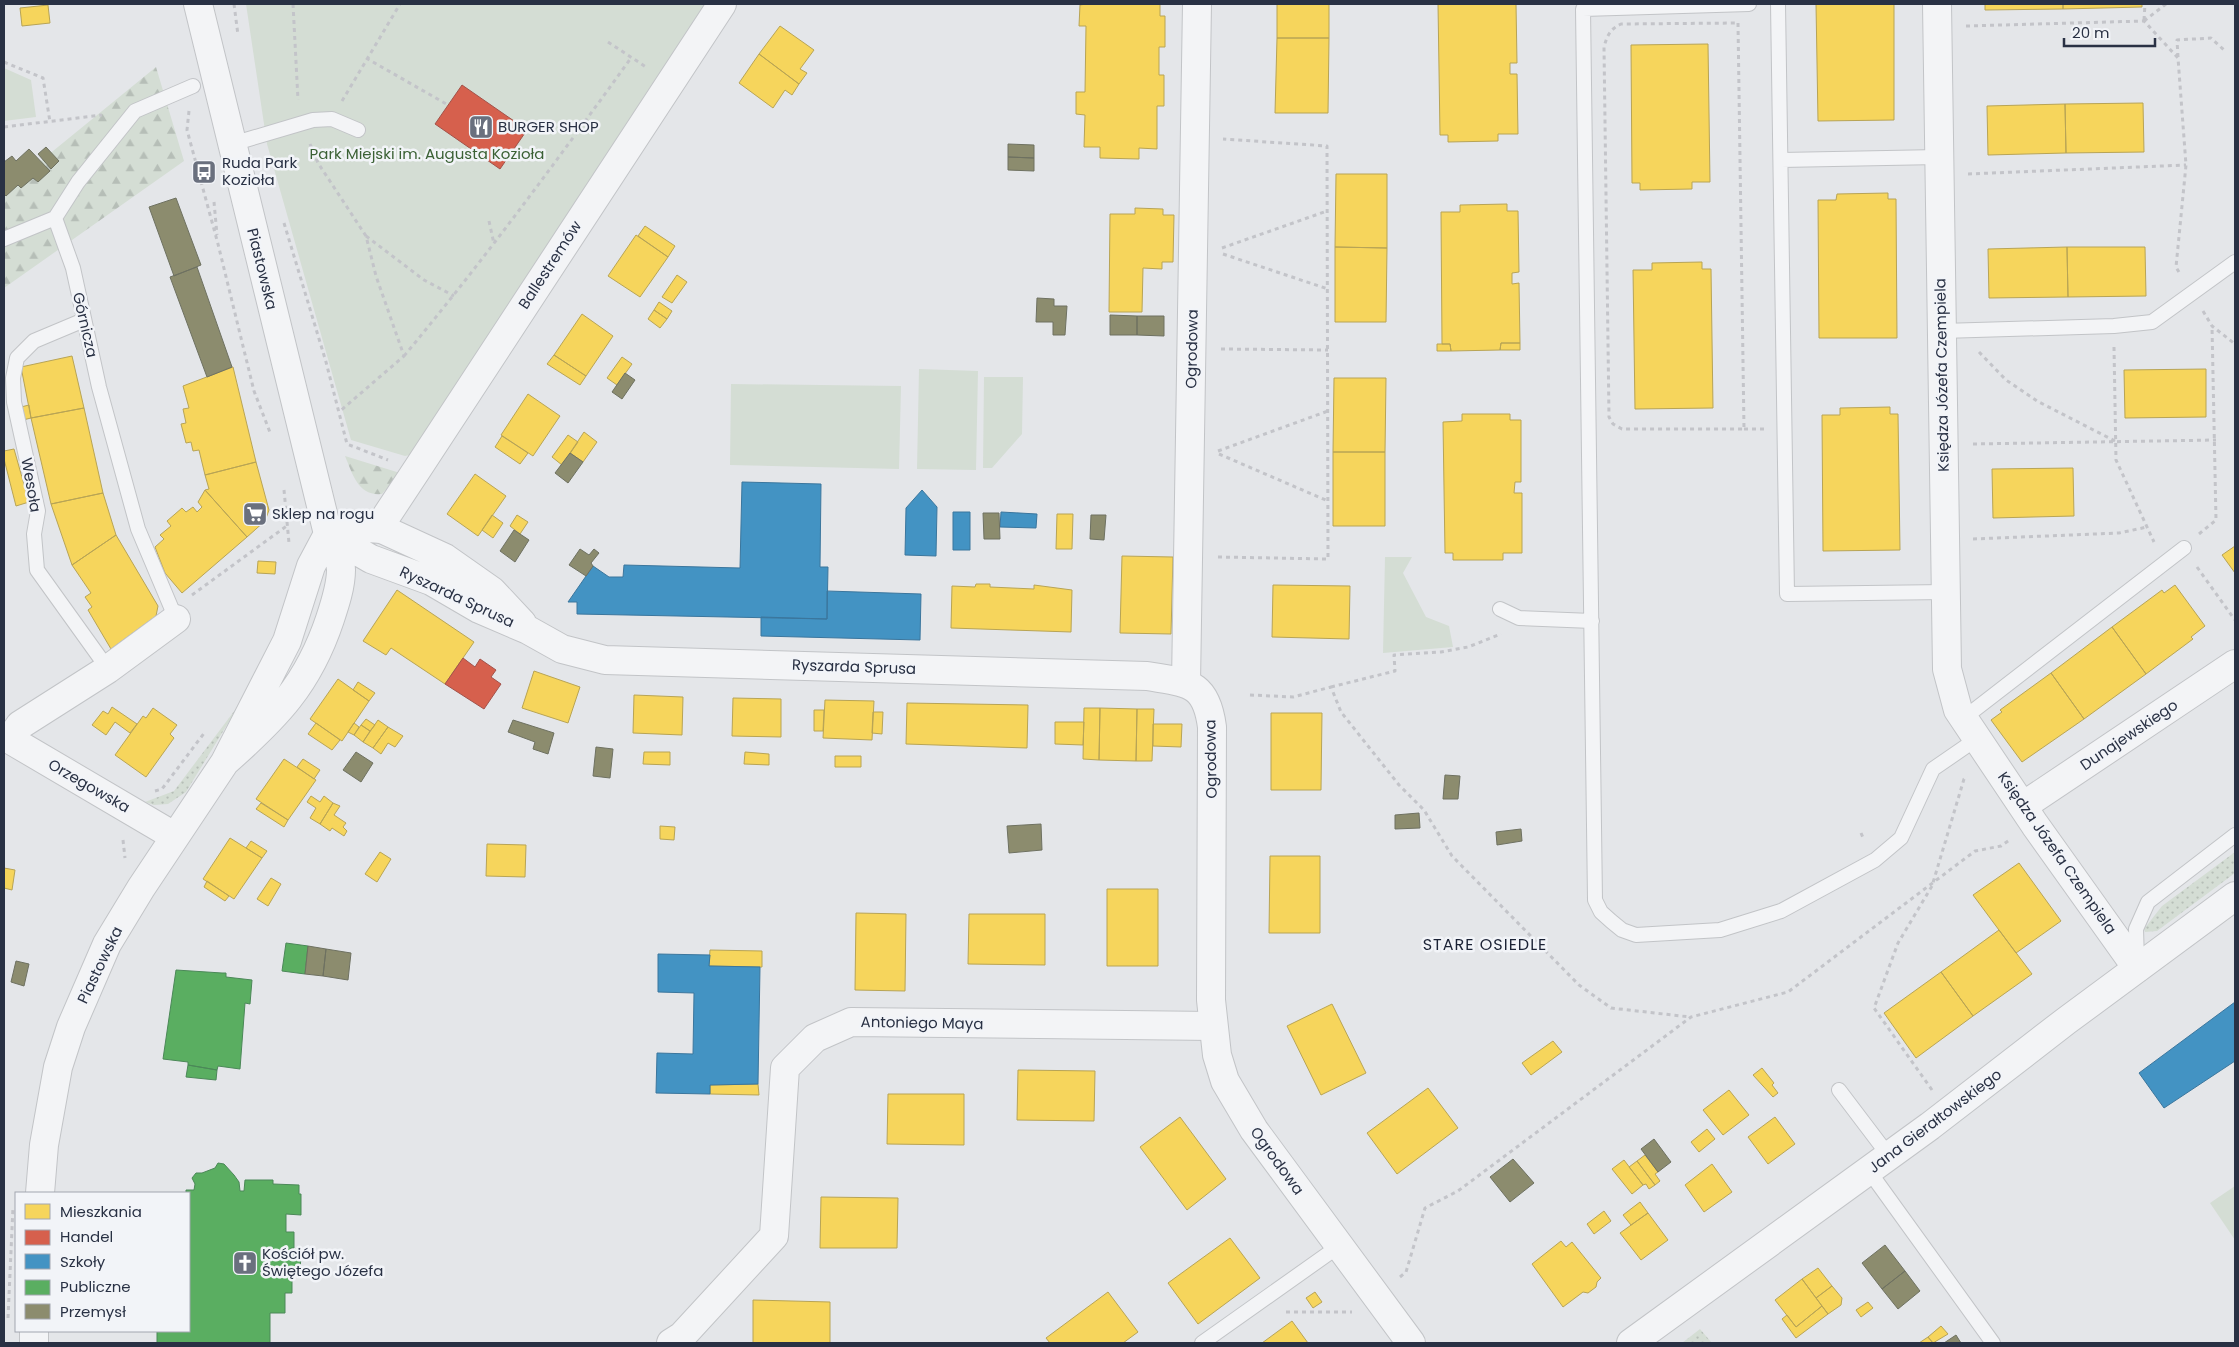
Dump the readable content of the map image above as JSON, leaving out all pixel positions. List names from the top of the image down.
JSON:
{
  "streets": {
    "street": [
      "Ballestremów",
      "Piastowska",
      "Ogrodowa",
      "Księdza Józefa Czempiela",
      "Ryszarda Sprusa",
      "Dunajewskiego",
      "Orzegowska",
      "Antoniego Maya",
      "Jana Gierałtowskiego"
    ],
    "lane": ["Górnicza", "Wesoła"]
  },
  "crossings": [
    ["Ballestremów", "Ryszarda Sprusa"],
    ["Piastowska", "Ryszarda Sprusa"],
    ["Piastowska", "Orzegowska"],
    ["Górnicza", "Wesoła"],
    ["Ogrodowa", "Ryszarda Sprusa"],
    ["Ogrodowa", "Antoniego Maya"],
    ["Księdza Józefa Czempiela", "Dunajewskiego"],
    ["Księdza Józefa Czempiela", "Jana Gierałtowskiego"]
  ],
  "districts": ["STARE OSIEDLE"],
  "parks": ["Park Miejski im. Augusta Kozioła"],
  "places": {
    "restaurant": ["BURGER SHOP"],
    "bus stop": ["Ruda Park Kozioła"],
    "supermarket": ["Sklep na rogu"],
    "church": ["Kościół pw. Świętego Józefa"]
  },
  "legend": [
    "Mieszkania",
    "Handel",
    "Szkoły",
    "Publiczne",
    "Przemysł"
  ],
  "scale_bar": "20 m"
}
